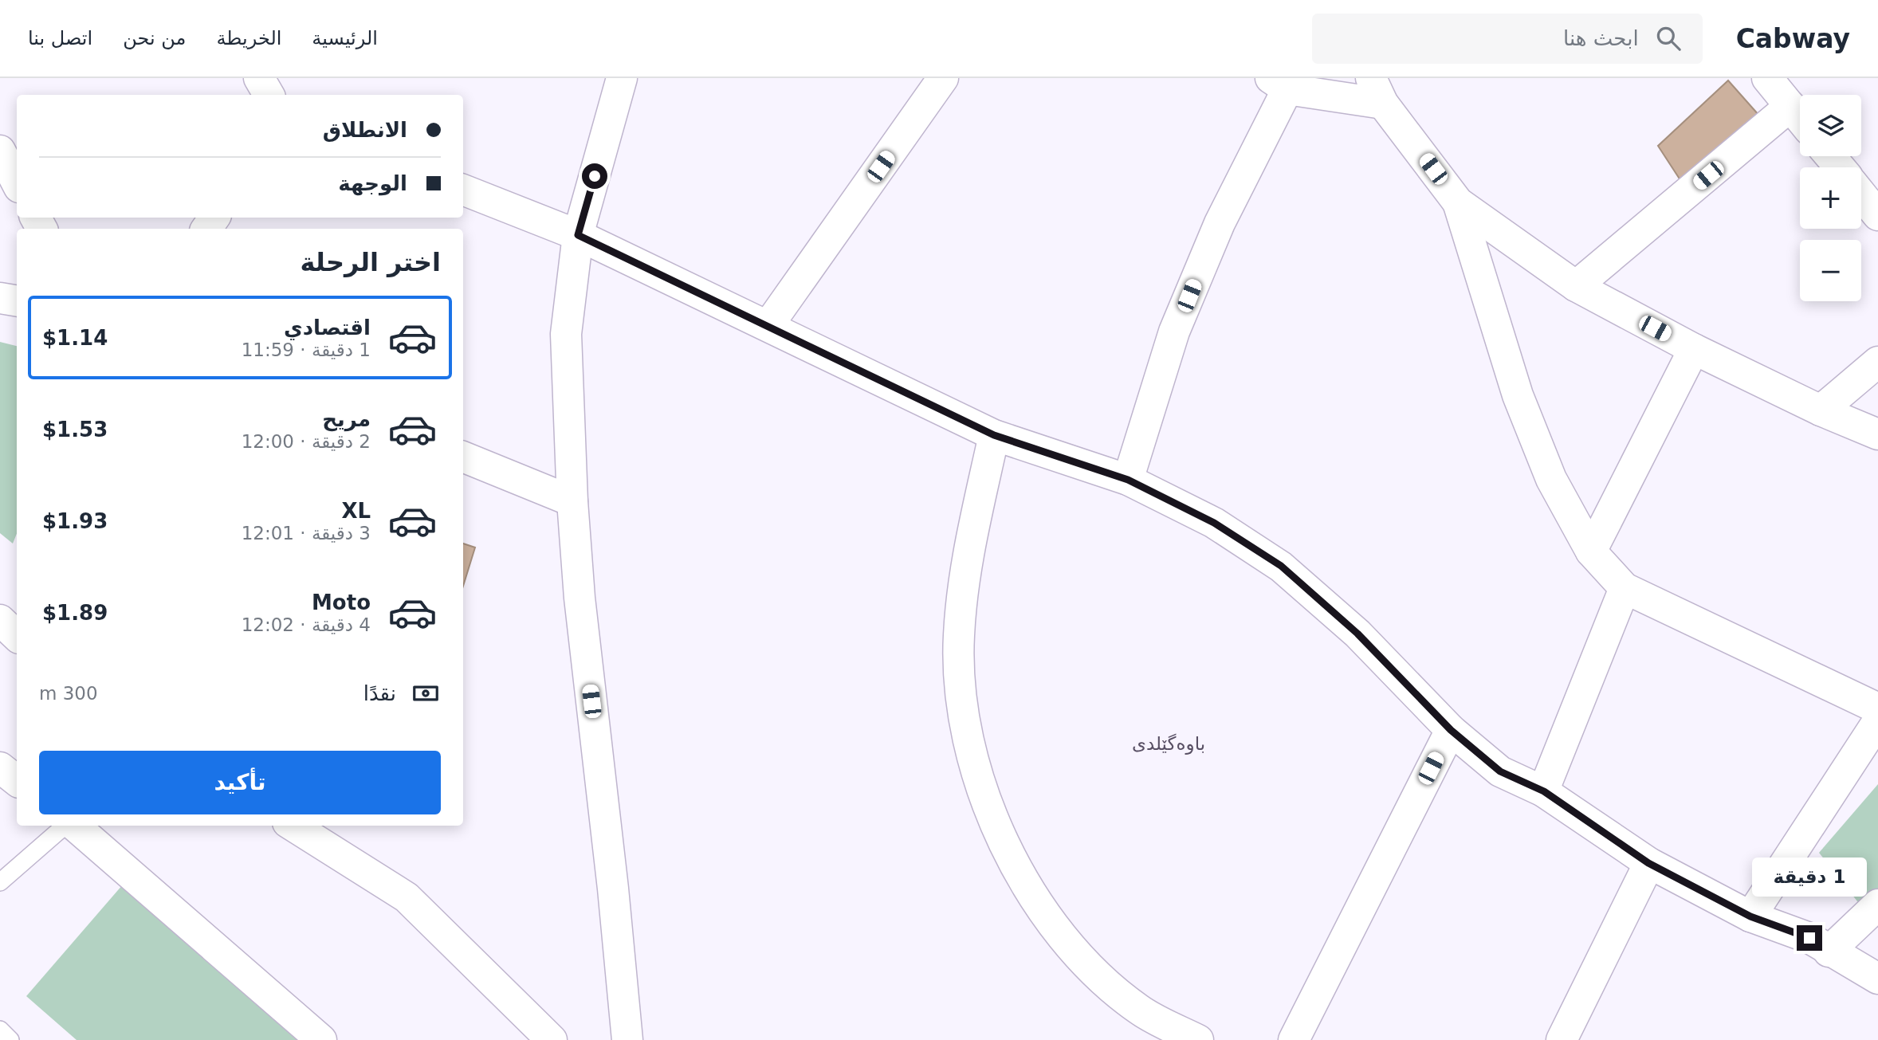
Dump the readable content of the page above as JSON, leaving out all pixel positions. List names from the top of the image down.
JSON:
{
  "districts": ["باوەگێلدی"],
  "page": {
    "header": "Cabway",
    "search": "ابحث هنا",
    "nav": [
      "الرئيسية",
      "الخريطة",
      "من نحن",
      "اتصل بنا"
    ],
    "map_buttons": ["+", "−"],
    "banner": ["الانطلاق", "الوجهة"],
    "heading": "اختر الرحلة",
    "list": [
      {
        "name": "اقتصادي",
        "note": "1 دقيقة · 11:59",
        "value": "$1.14"
      },
      {
        "name": "مريح",
        "note": "2 دقيقة · 12:00",
        "value": "$1.53"
      },
      {
        "name": "XL",
        "note": "3 دقيقة · 12:01",
        "value": "$1.93"
      },
      {
        "name": "Moto",
        "note": "4 دقيقة · 12:02",
        "value": "$1.89"
      }
    ],
    "pay": ["نقدًا", "300 m"],
    "buttons": "تأكيد",
    "bubble": "1 دقيقة"
  }
}
